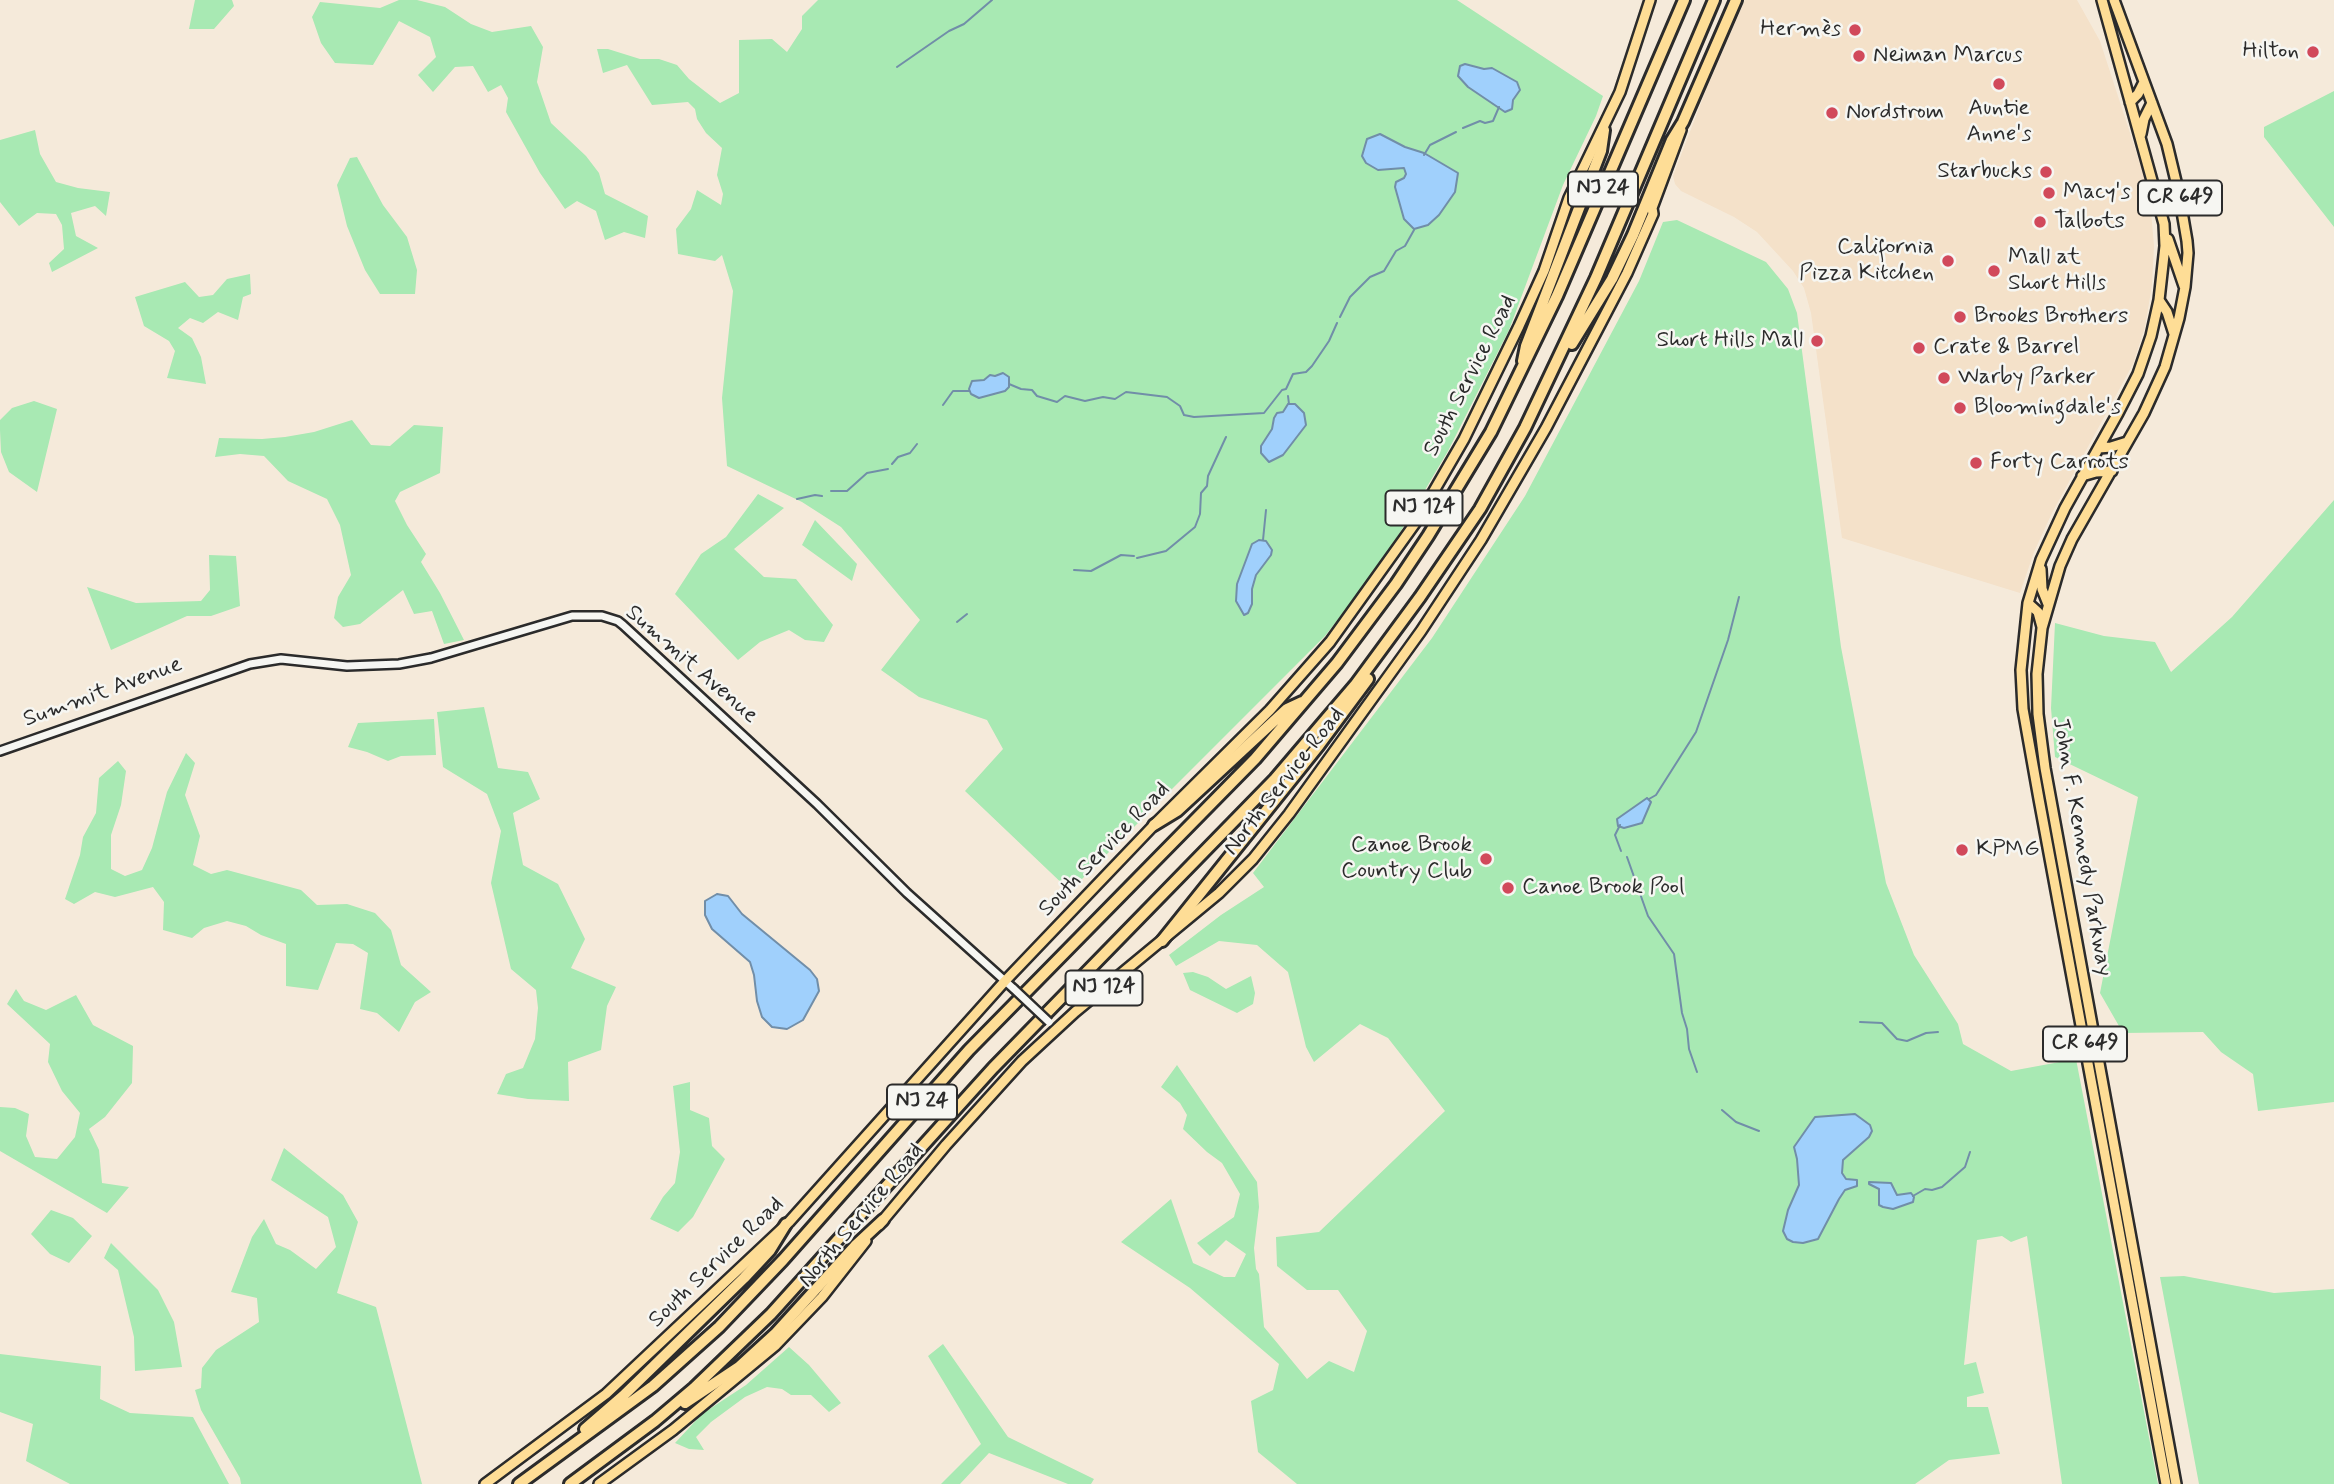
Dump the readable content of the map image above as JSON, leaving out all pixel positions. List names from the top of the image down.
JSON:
{
  "streets": {
    "highway": ["NJ 24", "NJ 124"],
    "main road": [
      "CR 649",
      "South Service Road",
      "North Service Road",
      "John F. Kennedy Parkway"
    ],
    "street": ["Summit Avenue"]
  },
  "crossings": [
    ["South Service Road", "NJ 124"],
    ["South Service Road", "Summit Avenue"],
    ["NJ 124", "North Service Road"],
    ["Summit Avenue", "North Service Road"]
  ],
  "places": [
    "Hermès",
    "Hilton",
    "Neiman Marcus",
    "Auntie Anne's",
    "Nordstrom",
    "Starbucks",
    "Macy's",
    "Talbots",
    "California Pizza Kitchen",
    "Mall at Short Hills",
    "Brooks Brothers",
    "Short Hills Mall",
    "Crate & Barrel",
    "Warby Parker",
    "Bloomingdale's",
    "Forty Carrots",
    "KPMG",
    "Canoe Brook Country Club",
    "Canoe Brook Pool"
  ]
}
